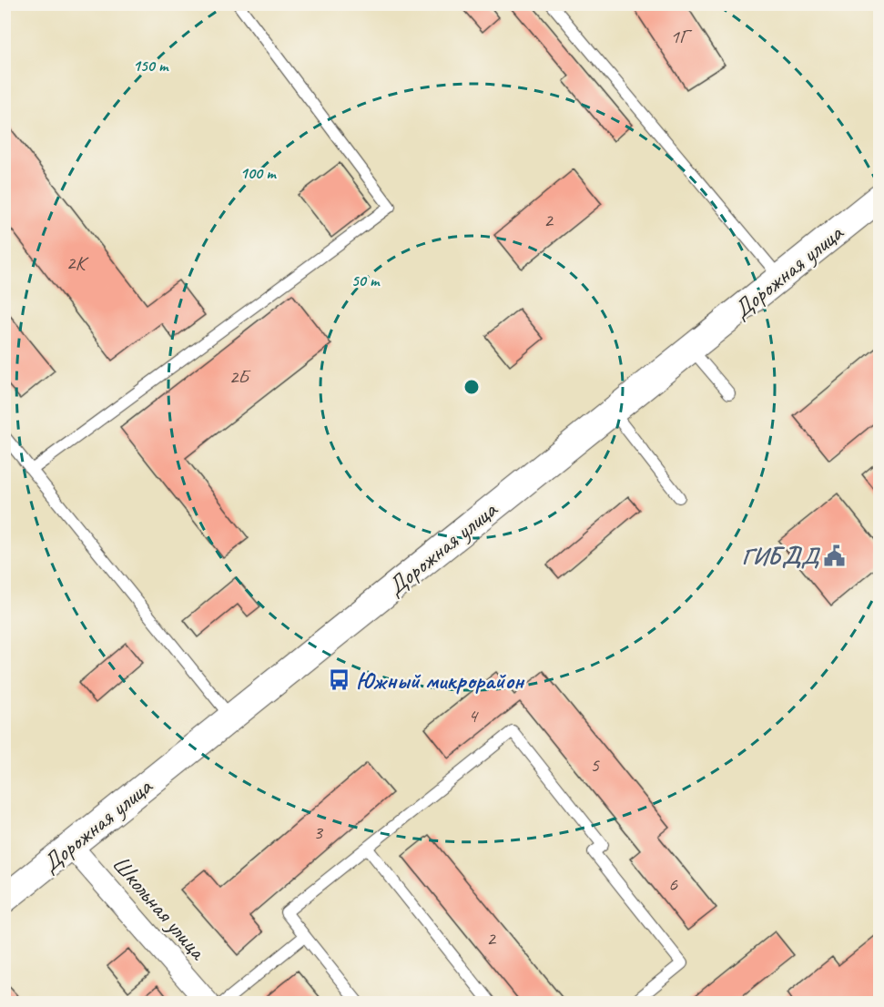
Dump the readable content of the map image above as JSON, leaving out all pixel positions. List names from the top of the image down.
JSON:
{
  "streets": {
    "street": ["Дорожная улица", "Школьная улица"]
  },
  "crossings": [
    ["Дорожная улица", "Школьная улица"]
  ],
  "places": {
    "public building": ["ГИБДД"],
    "bus stop": ["Южный микрорайон"]
  },
  "house_numbers": [
    "1Г",
    "2",
    "2К",
    "2Б",
    "4",
    "5",
    "3",
    "6",
    "2"
  ],
  "rings": ["150 m", "100 m", "50 m"]
}
